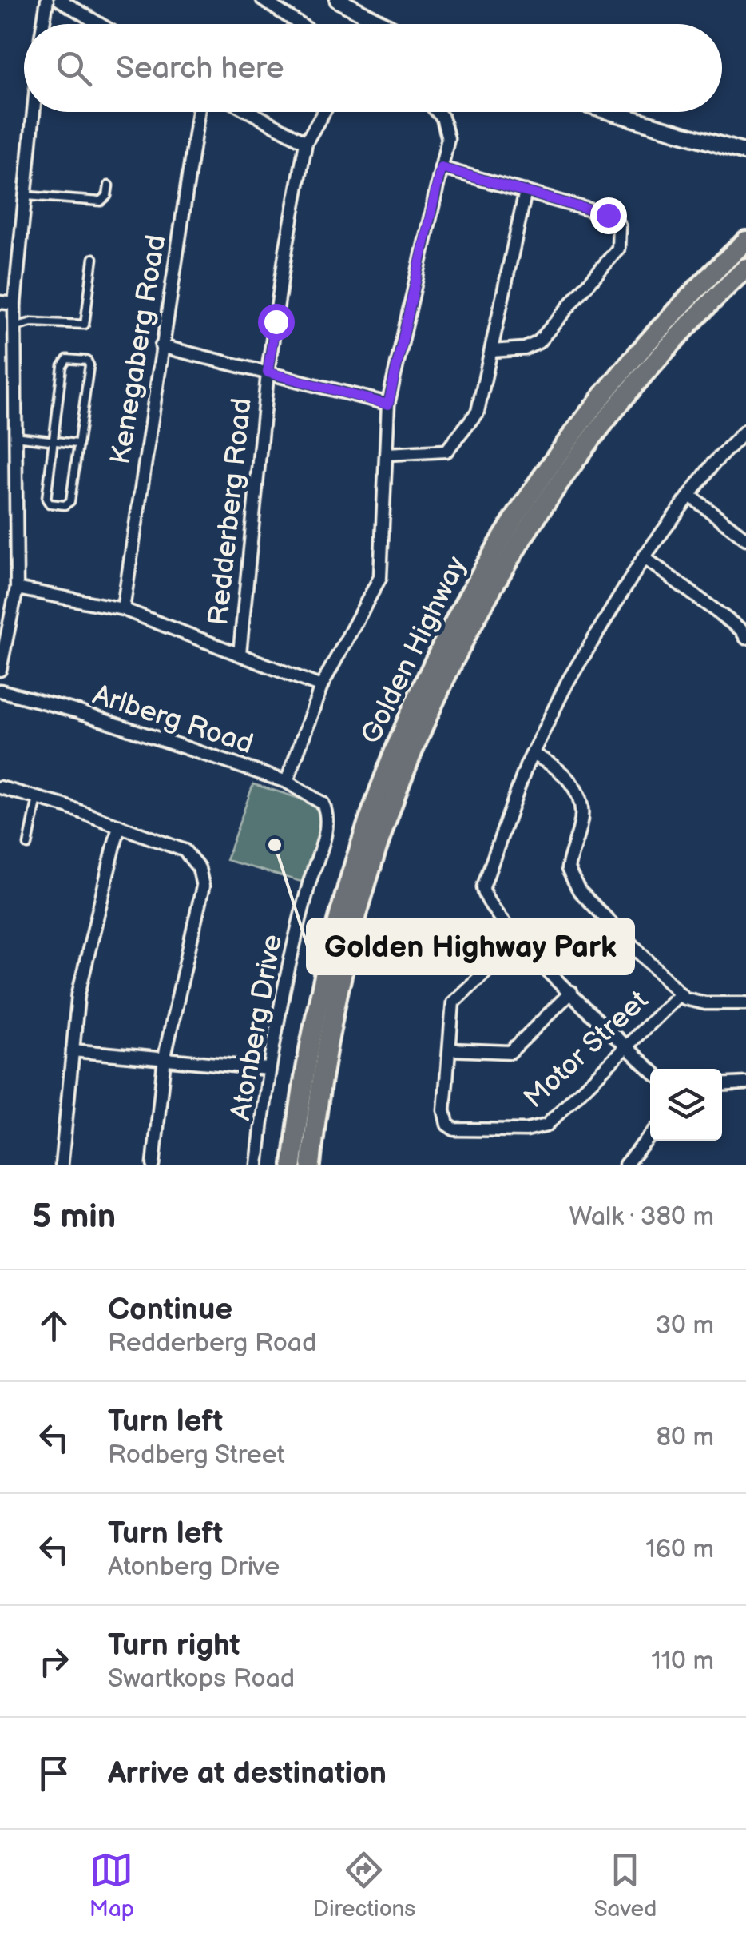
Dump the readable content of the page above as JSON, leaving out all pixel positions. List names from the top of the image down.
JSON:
{
  "streets": {
    "main road": ["Golden Highway"],
    "street": [
      "Kenegaberg Road",
      "Redderberg Road",
      "Arlberg Road",
      "Atonberg Drive",
      "Motor Street"
    ]
  },
  "crossings": [
    ["Arlberg Road", "Atonberg Drive"]
  ],
  "places": ["Golden Highway Park"],
  "page": {
    "search": "Search here",
    "heading": ["5 min", "Walk · 380 m"],
    "list": [
      ["Continue", "Redderberg Road", "30 m"],
      ["Turn left", "Rodberg Street", "80 m"],
      ["Turn left", "Atonberg Drive", "160 m"],
      ["Turn right", "Swartkops Road", "110 m"],
      "Arrive at destination"
    ],
    "nav": ["Map", "Directions", "Saved"]
  }
}
